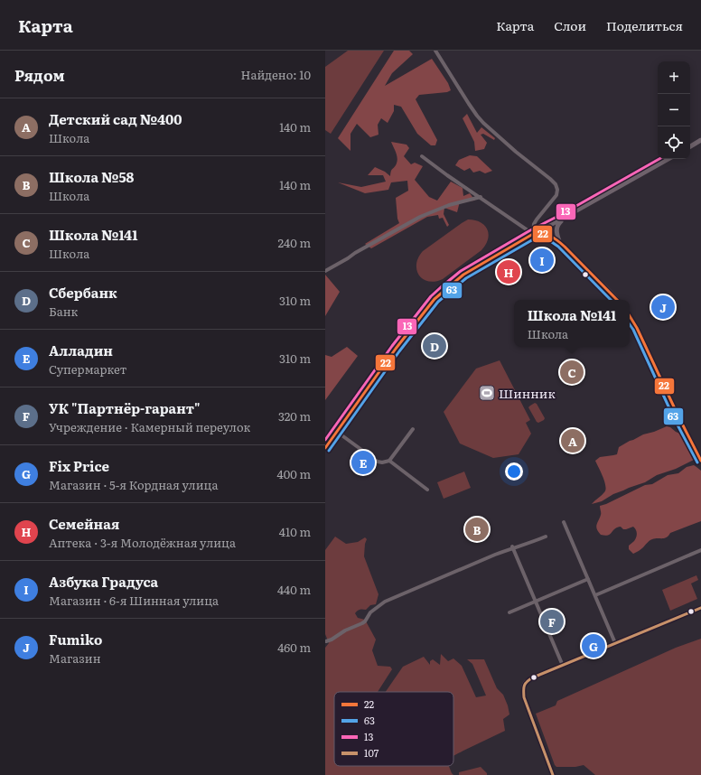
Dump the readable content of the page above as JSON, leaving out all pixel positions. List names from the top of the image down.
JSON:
{
  "places": {
    "sports": ["Шинник"]
  },
  "lines": [
    "transit line 13",
    "transit line 22",
    "transit line 63",
    "transit line 107"
  ],
  "legend": [
    "22",
    "63",
    "13",
    "107"
  ],
  "page": {
    "header": "Карта",
    "nav": ["Карта", "Слои", "Поделиться"],
    "heading": ["Рядом", "Найдено: 10"],
    "map_buttons": ["+", "−"],
    "list": [
      {
        "mark": "A",
        "name": "Детский сад №400",
        "note": "Школа",
        "value": "140 m"
      },
      {
        "mark": "B",
        "name": "Школа №58",
        "note": "Школа",
        "value": "140 m"
      },
      {
        "mark": "C",
        "name": "Школа №141",
        "note": "Школа",
        "value": "240 m"
      },
      {
        "mark": "D",
        "name": "Сбербанк",
        "note": "Банк",
        "value": "310 m"
      },
      {
        "mark": "E",
        "name": "Алладин",
        "note": "Супермаркет",
        "value": "310 m"
      },
      {
        "mark": "F",
        "name": "УК \"Партнёр-гарант\"",
        "note": "Учреждение · Камерный переулок",
        "value": "320 m"
      },
      {
        "mark": "G",
        "name": "Fix Price",
        "note": "Магазин · 5-я Кордная улица",
        "value": "400 m"
      },
      {
        "mark": "H",
        "name": "Семейная",
        "note": "Аптека · 3-я Молодёжная улица",
        "value": "410 m"
      },
      {
        "mark": "I",
        "name": "Азбука Градуса",
        "note": "Магазин · 6-я Шинная улица",
        "value": "440 m"
      },
      {
        "mark": "J",
        "name": "Fumiko",
        "note": "Магазин",
        "value": "460 m"
      }
    ],
    "pins": [
      "I",
      "H",
      "J",
      "D",
      "C",
      "A",
      "E",
      "B",
      "F",
      "G"
    ],
    "popup": ["Школа №141", "Школа"]
  }
}
